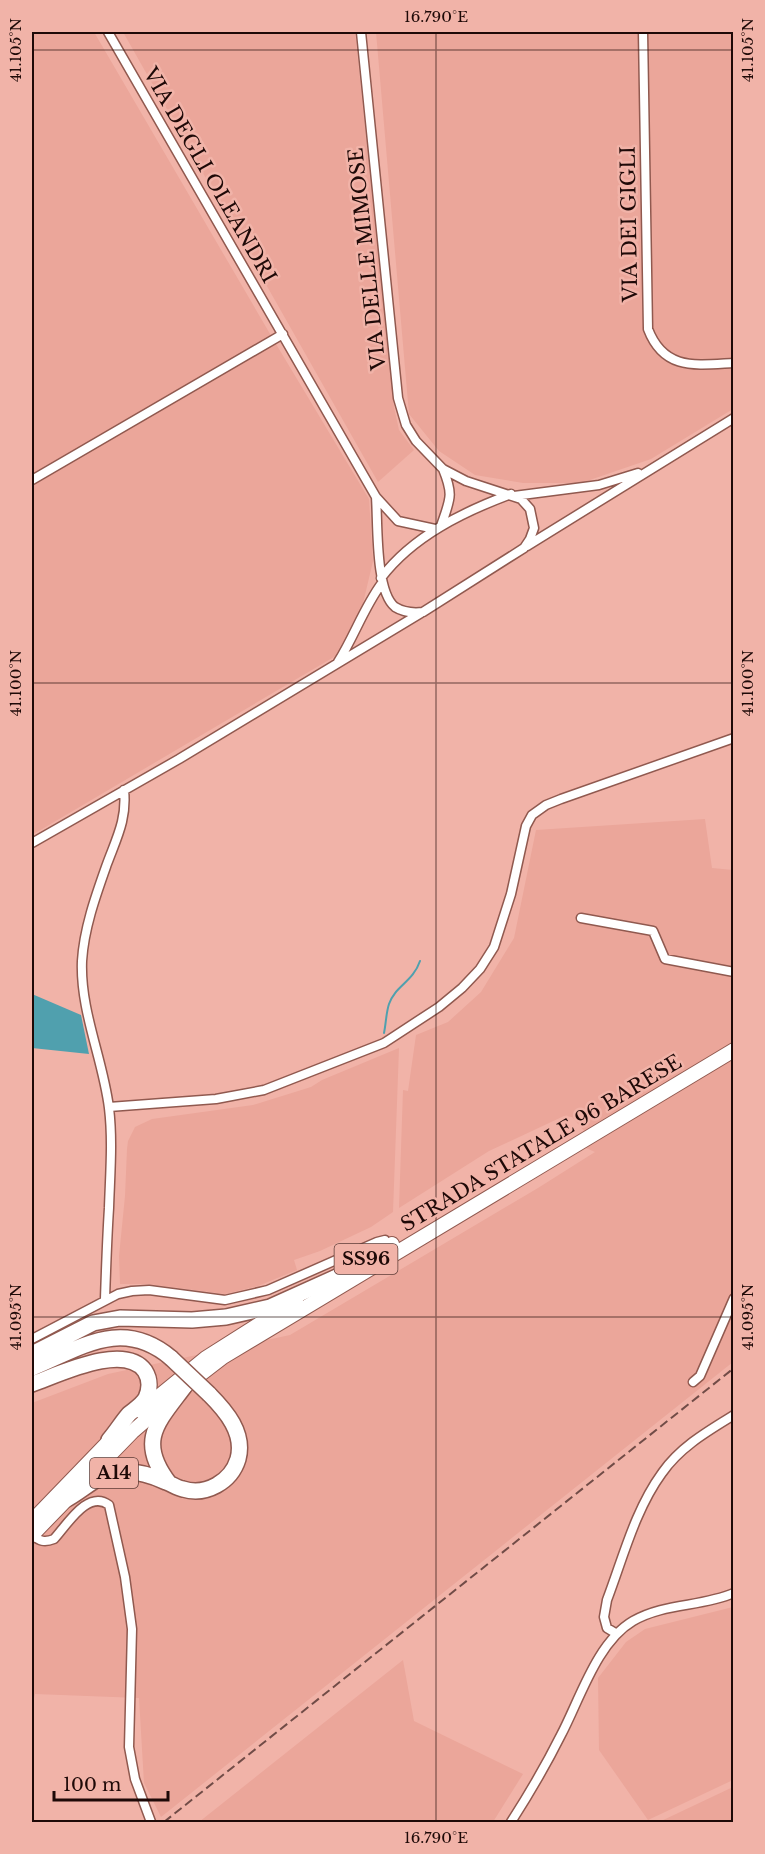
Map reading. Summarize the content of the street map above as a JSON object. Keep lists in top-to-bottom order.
{
  "streets": {
    "highway": ["A14"],
    "main road": ["STRADA STATALE 96 BARESE", "SS96"],
    "street": ["VIA DEGLI OLEANDRI", "VIA DEI GIGLI", "VIA DELLE MIMOSE"]
  },
  "crossings": [
    ["STRADA STATALE 96 BARESE", "A14"]
  ],
  "scale_bar": "100 m",
  "coordinates": [
    "16.790°E",
    "41.105°N",
    "41.100°N",
    "41.095°N"
  ]
}
